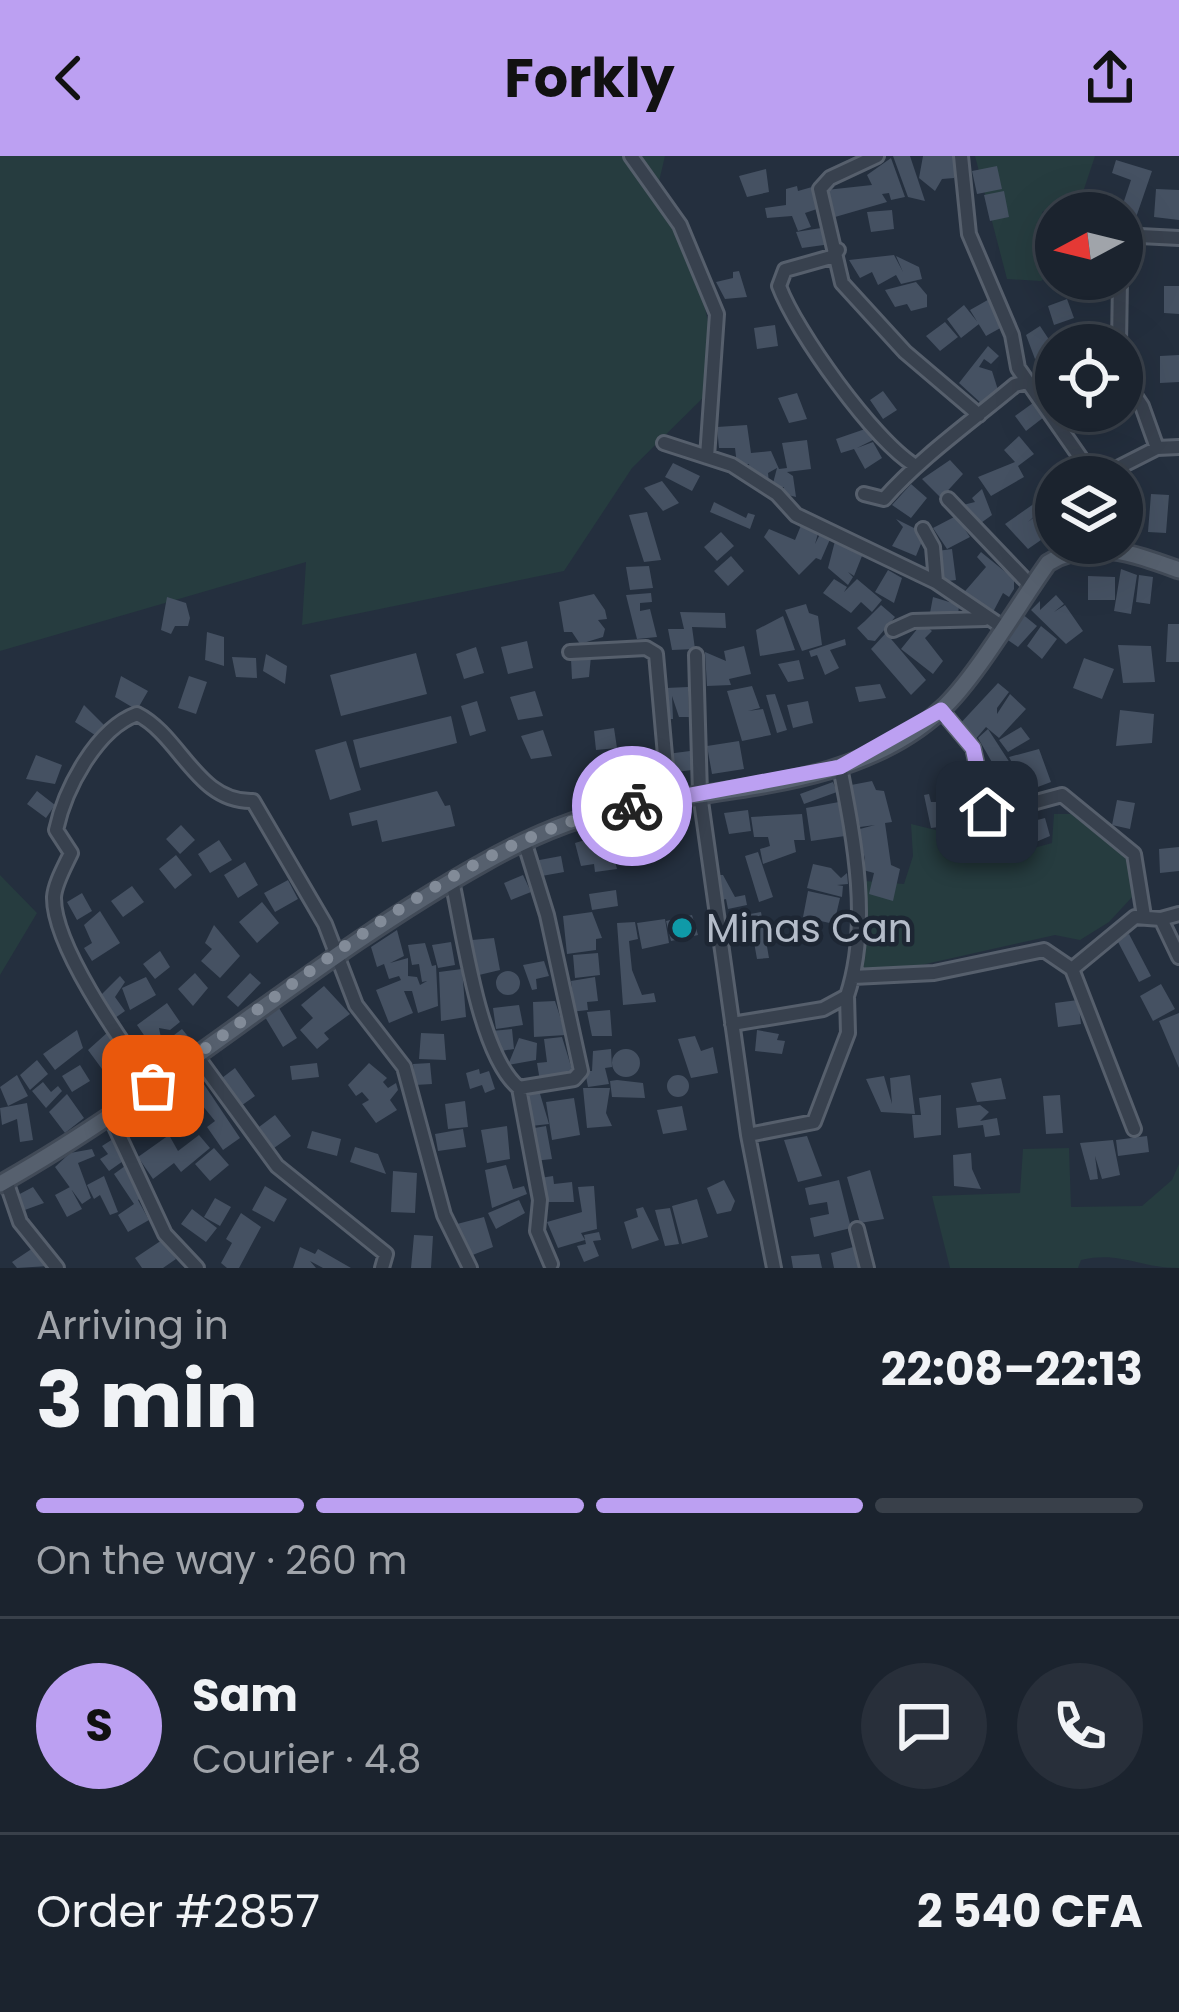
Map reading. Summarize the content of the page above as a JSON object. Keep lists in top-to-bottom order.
{
  "places": ["Minas Can"],
  "north": "left",
  "page": {
    "header": "Forkly",
    "heading": ["3 min", "Arriving in", "22:08–22:13"],
    "panel": [
      "Sam",
      "Courier · 4.8",
      "Order #2857",
      "2 540 CFA"
    ],
    "bar": "On the way · 260 m",
    "round": "S"
  }
}
